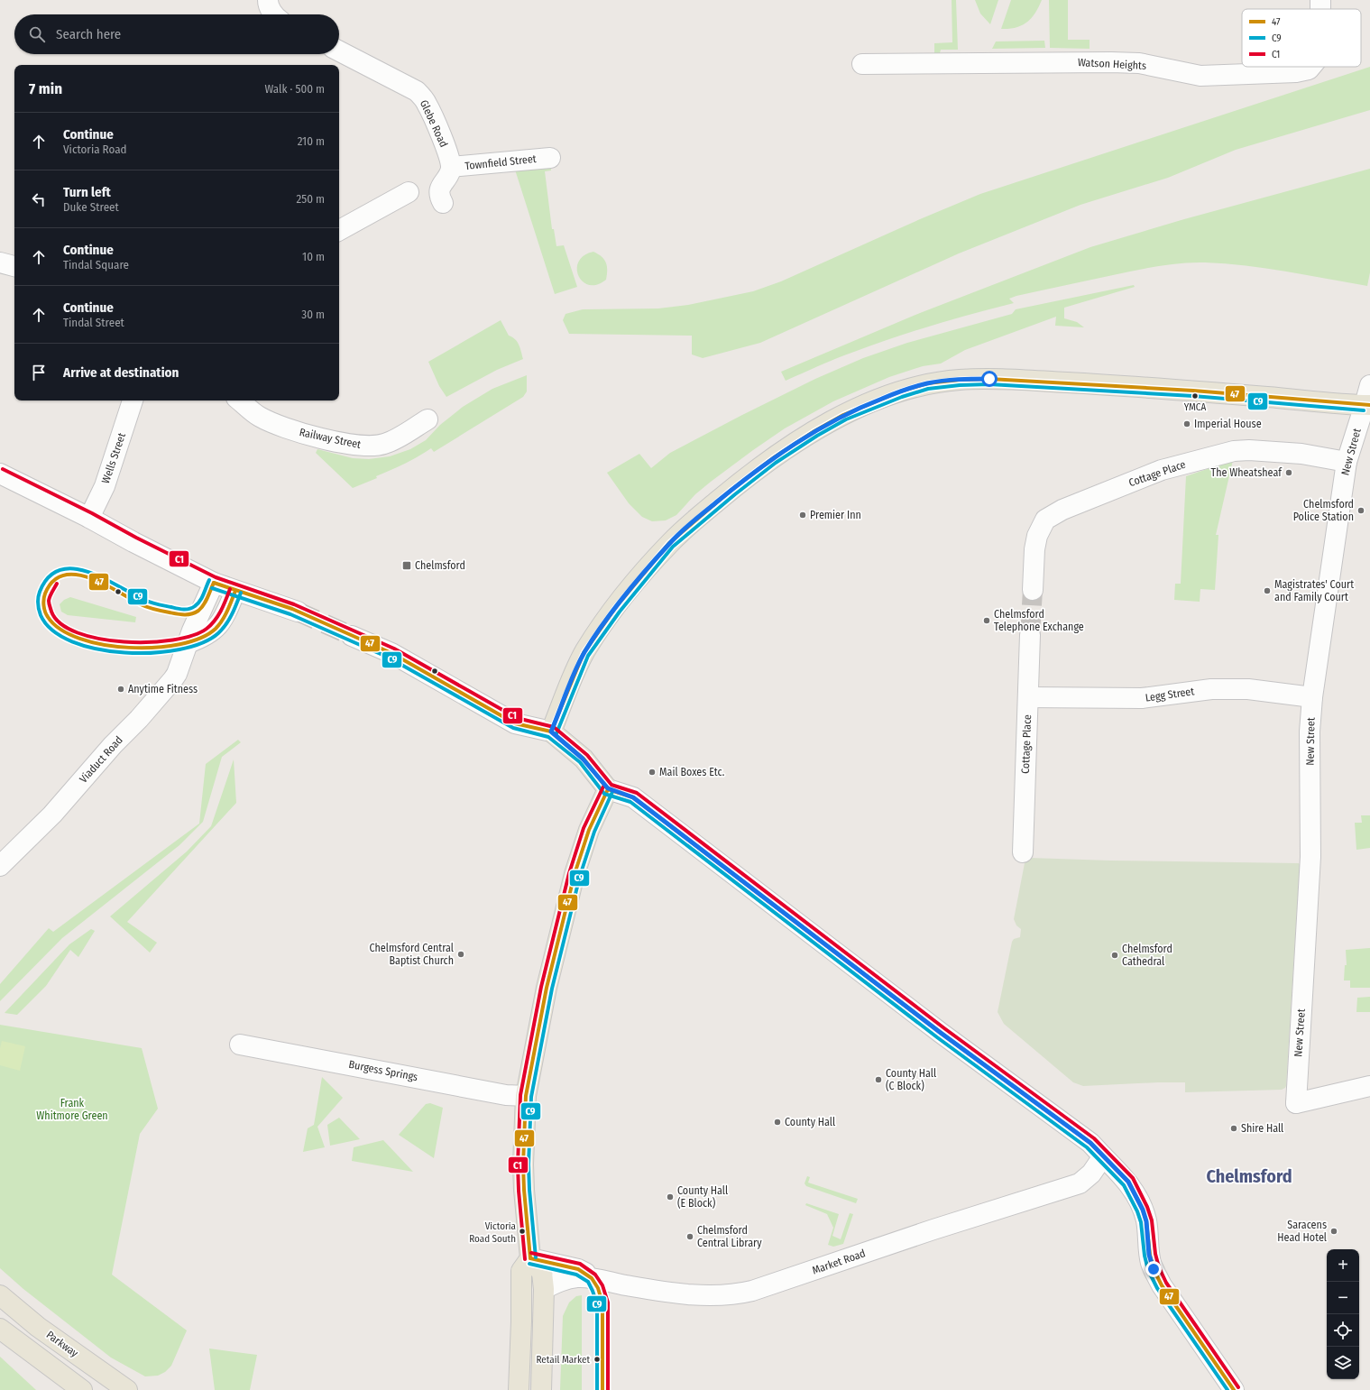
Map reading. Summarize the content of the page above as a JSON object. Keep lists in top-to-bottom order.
{
  "streets": {
    "main road": ["Parkway"],
    "street": [
      "Watson Heights",
      "Glebe Road",
      "Townfield Street",
      "Railway Street",
      "New Street",
      "Wells Street",
      "Cottage Place",
      "Legg Street",
      "Viaduct Road",
      "Burgess Springs",
      "Market Road"
    ]
  },
  "crossings": [
    ["Glebe Road", "Townfield Street"],
    ["New Street", "Cottage Place"],
    ["New Street", "Legg Street"],
    ["Cottage Place", "Legg Street"]
  ],
  "districts": ["Chelmsford"],
  "parks": ["Frank Whitmore Green"],
  "places": {
    "other": [
      "YMCA",
      "Imperial House",
      "The Wheatsheaf",
      "Chelmsford Police Station",
      "Premier Inn",
      "Magistrates' Court and Family Court",
      "Chelmsford Telephone Exchange",
      "Anytime Fitness",
      "Mail Boxes Etc.",
      "Chelmsford Central Baptist Church",
      "Chelmsford Cathedral",
      "County Hall (C Block)",
      "County Hall",
      "Shire Hall",
      "County Hall (E Block)",
      "Victoria Road South",
      "Saracens Head Hotel",
      "Chelmsford Central Library",
      "Retail Market"
    ],
    "transit": ["Chelmsford"]
  },
  "lines": ["transit line 47", "transit line C9", "transit line C1"],
  "legend": ["47", "C9", "C1"],
  "page": {
    "search": "Search here",
    "heading": ["7 min", "Walk · 500 m"],
    "list": [
      ["Continue", "Victoria Road", "210 m"],
      ["Turn left", "Duke Street", "250 m"],
      ["Continue", "Tindal Square", "10 m"],
      ["Continue", "Tindal Street", "30 m"],
      "Arrive at destination"
    ],
    "map_buttons": ["+", "−"]
  }
}
